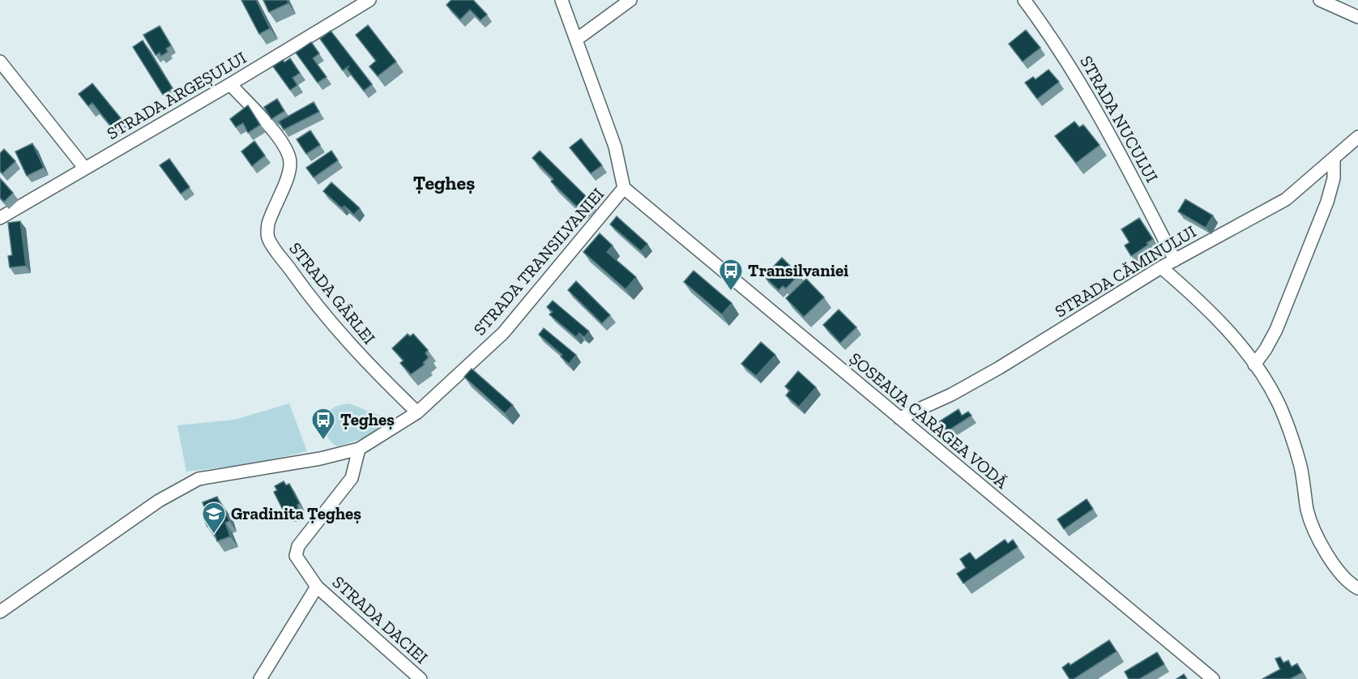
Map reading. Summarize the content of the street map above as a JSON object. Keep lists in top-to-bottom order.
{
  "streets": {
    "street": [
      "STRADA ARGEȘULUI",
      "STRADA NUCULUI",
      "STRADA TRANSILVANIEI",
      "STRADA CĂMINULUI",
      "STRADA GÂRLEI",
      "ȘOSEAUA CARAGEA VODĂ",
      "STRADA DACIEI"
    ]
  },
  "crossings": [
    ["STRADA ARGEȘULUI", "STRADA GÂRLEI"],
    ["STRADA NUCULUI", "STRADA CĂMINULUI"],
    ["STRADA TRANSILVANIEI", "STRADA GÂRLEI"],
    ["STRADA TRANSILVANIEI", "ȘOSEAUA CARAGEA VODĂ"],
    ["STRADA TRANSILVANIEI", "STRADA DACIEI"],
    ["STRADA CĂMINULUI", "ȘOSEAUA CARAGEA VODĂ"]
  ],
  "districts": ["Țegheș"],
  "places": {
    "bus stop": ["Transilvaniei", "Țegheș"],
    "school or university": ["Gradinita Țegheș"]
  }
}
